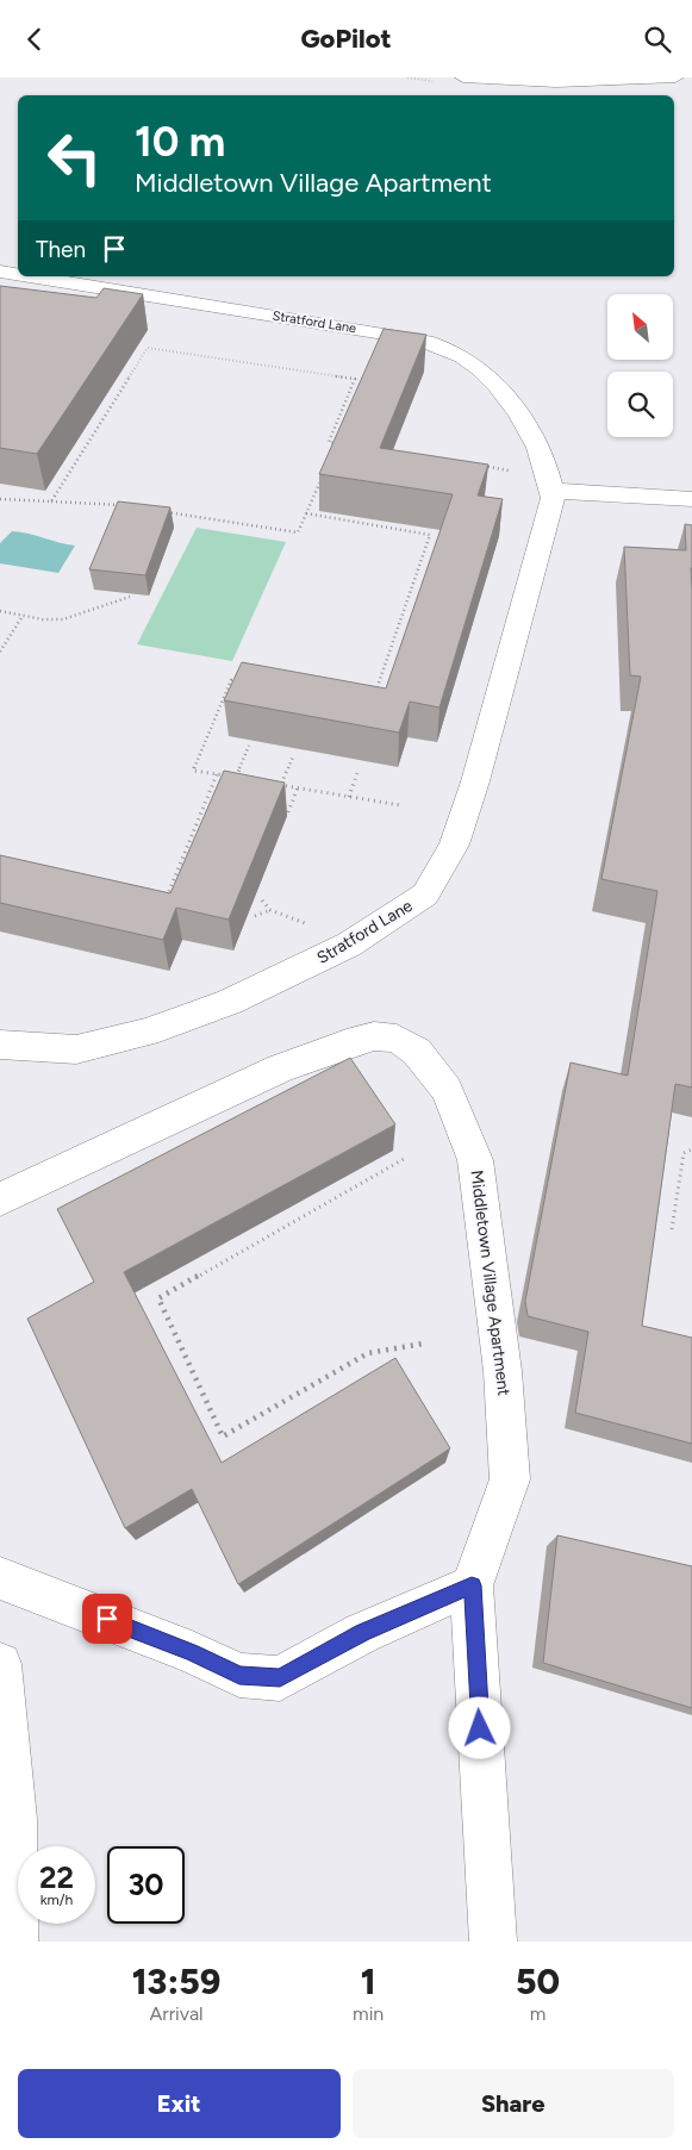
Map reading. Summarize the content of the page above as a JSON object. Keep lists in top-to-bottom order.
{
  "streets": {
    "street": ["Stratford Lane", "Middletown Village Apartment"]
  },
  "north": "top left",
  "page": {
    "header": "GoPilot",
    "turn": ["10 m", "Middletown Village Apartment"],
    "then": "Then",
    "speed": "22 km/h",
    "limit": "30",
    "eta": [
      "13:59",
      "Arrival",
      "1",
      "min",
      "50",
      "m"
    ],
    "buttons": ["Exit", "Share"]
  }
}
